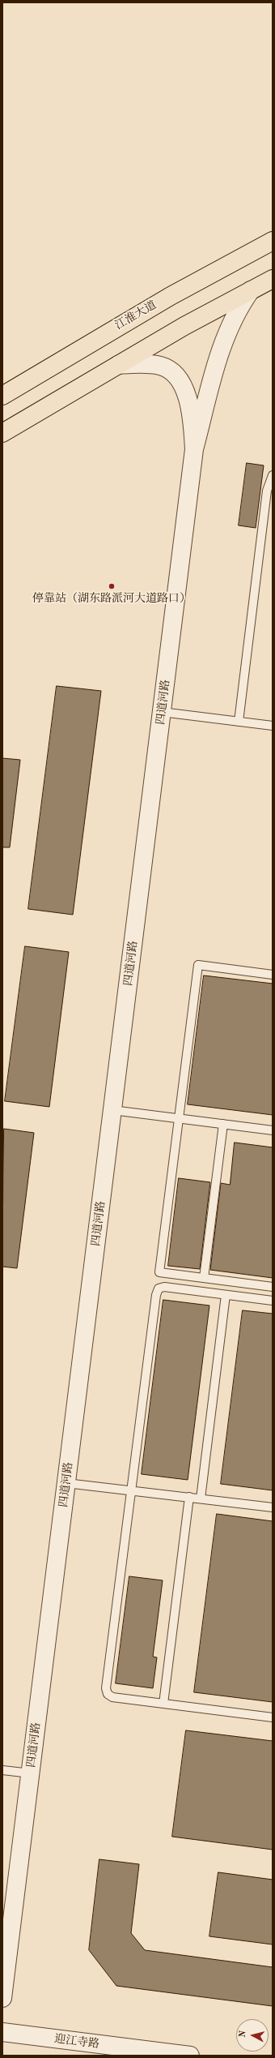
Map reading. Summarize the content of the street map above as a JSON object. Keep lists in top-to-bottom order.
{
  "streets": {
    "main road": ["江淮大道"],
    "street": ["四道河路", "迎江寺路"]
  },
  "places": ["停靠站（湖东路派河大道路口）"],
  "north": "left"
}
